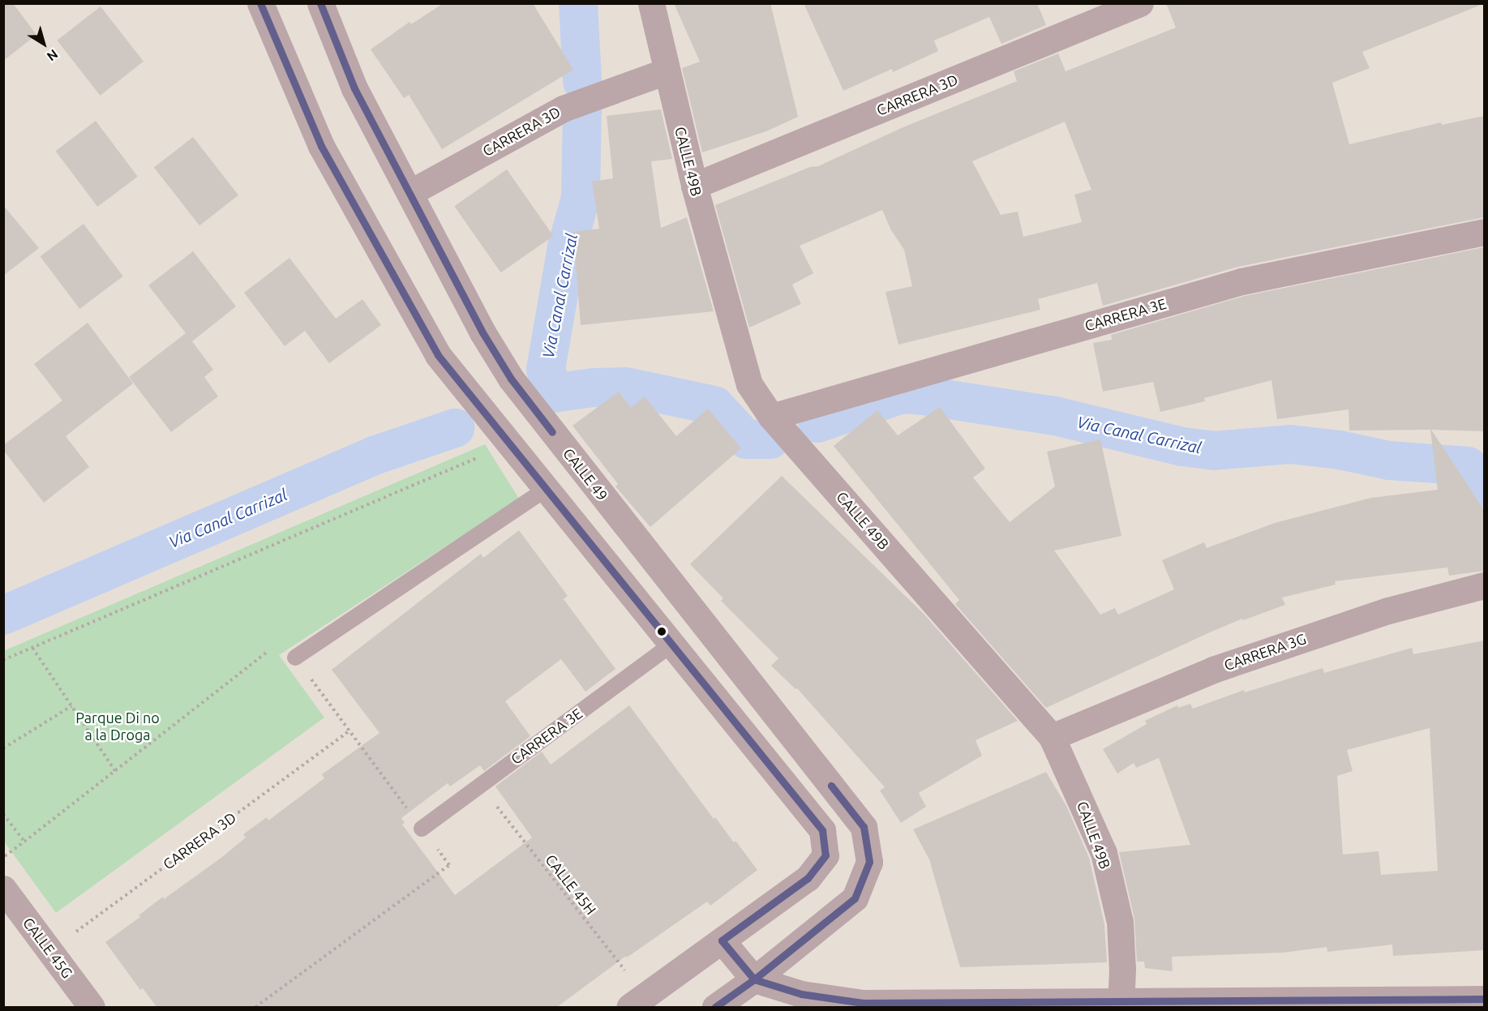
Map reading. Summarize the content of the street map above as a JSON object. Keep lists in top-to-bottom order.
{
  "streets": {
    "street": [
      "CARRERA 3D",
      "CALLE 49B",
      "CARRERA 3E",
      "CALLE 49",
      "CARRERA 3G",
      "CALLE 45G"
    ],
    "path": ["CALLE 45H"]
  },
  "crossings": [
    ["CARRERA 3D", "CALLE 49B"],
    ["CARRERA 3D", "CALLE 49"],
    ["CARRERA 3D", "CALLE 45G"],
    ["CALLE 49B", "CARRERA 3E"],
    ["CALLE 49B", "CARRERA 3G"],
    ["CARRERA 3E", "CALLE 45H"]
  ],
  "water": ["Via Canal Carrizal"],
  "parks": ["Parque Di no a la Droga"],
  "north": "bottom right"
}
